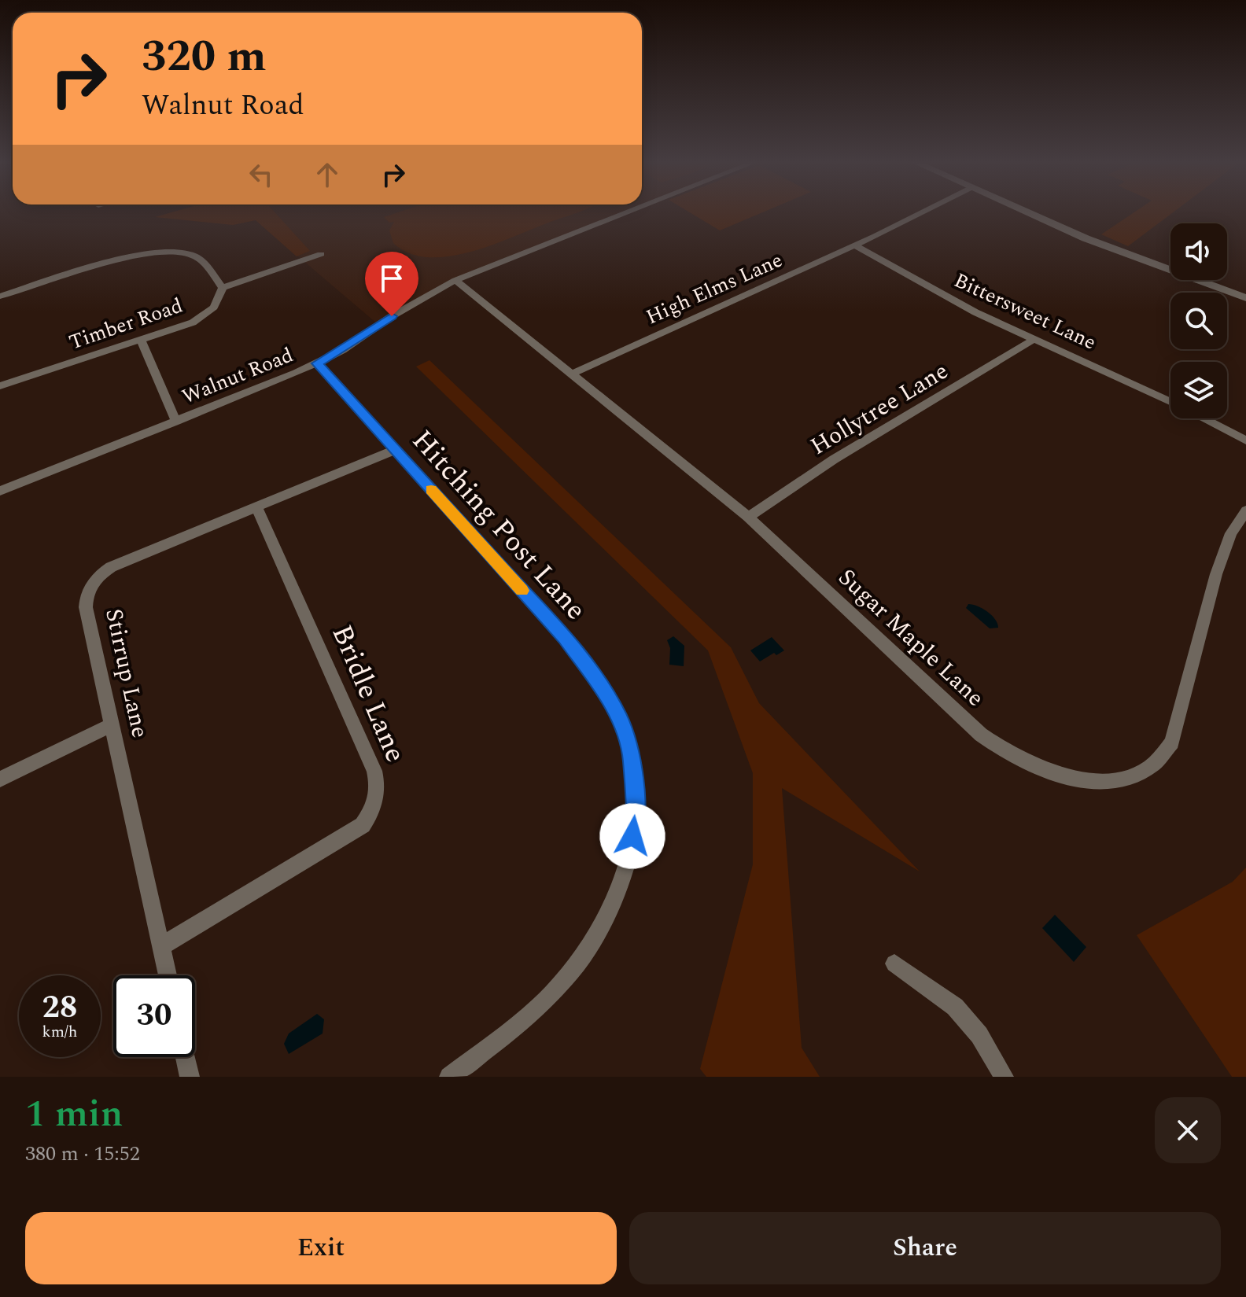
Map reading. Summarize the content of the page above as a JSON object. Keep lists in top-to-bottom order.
{
  "streets": {
    "street": [
      "High Elms Lane",
      "Bittersweet Lane",
      "Timber Road",
      "Walnut Road",
      "Hollytree Lane",
      "Hitching Post Lane",
      "Sugar Maple Lane",
      "Stirrup Lane",
      "Bridle Lane"
    ]
  },
  "crossings": [
    ["High Elms Lane", "Bittersweet Lane"],
    ["High Elms Lane", "Sugar Maple Lane"],
    ["Bittersweet Lane", "Hollytree Lane"],
    ["Walnut Road", "Hitching Post Lane"],
    ["Walnut Road", "Sugar Maple Lane"],
    ["Hollytree Lane", "Sugar Maple Lane"],
    ["Hitching Post Lane", "Stirrup Lane"],
    ["Stirrup Lane", "Bridle Lane"]
  ],
  "page": {
    "turn": ["320 m", "Walnut Road"],
    "speed": "28 km/h",
    "limit": "30",
    "heading": ["1 min", "380 m · 15:52"],
    "buttons": ["Exit", "Share"]
  }
}
